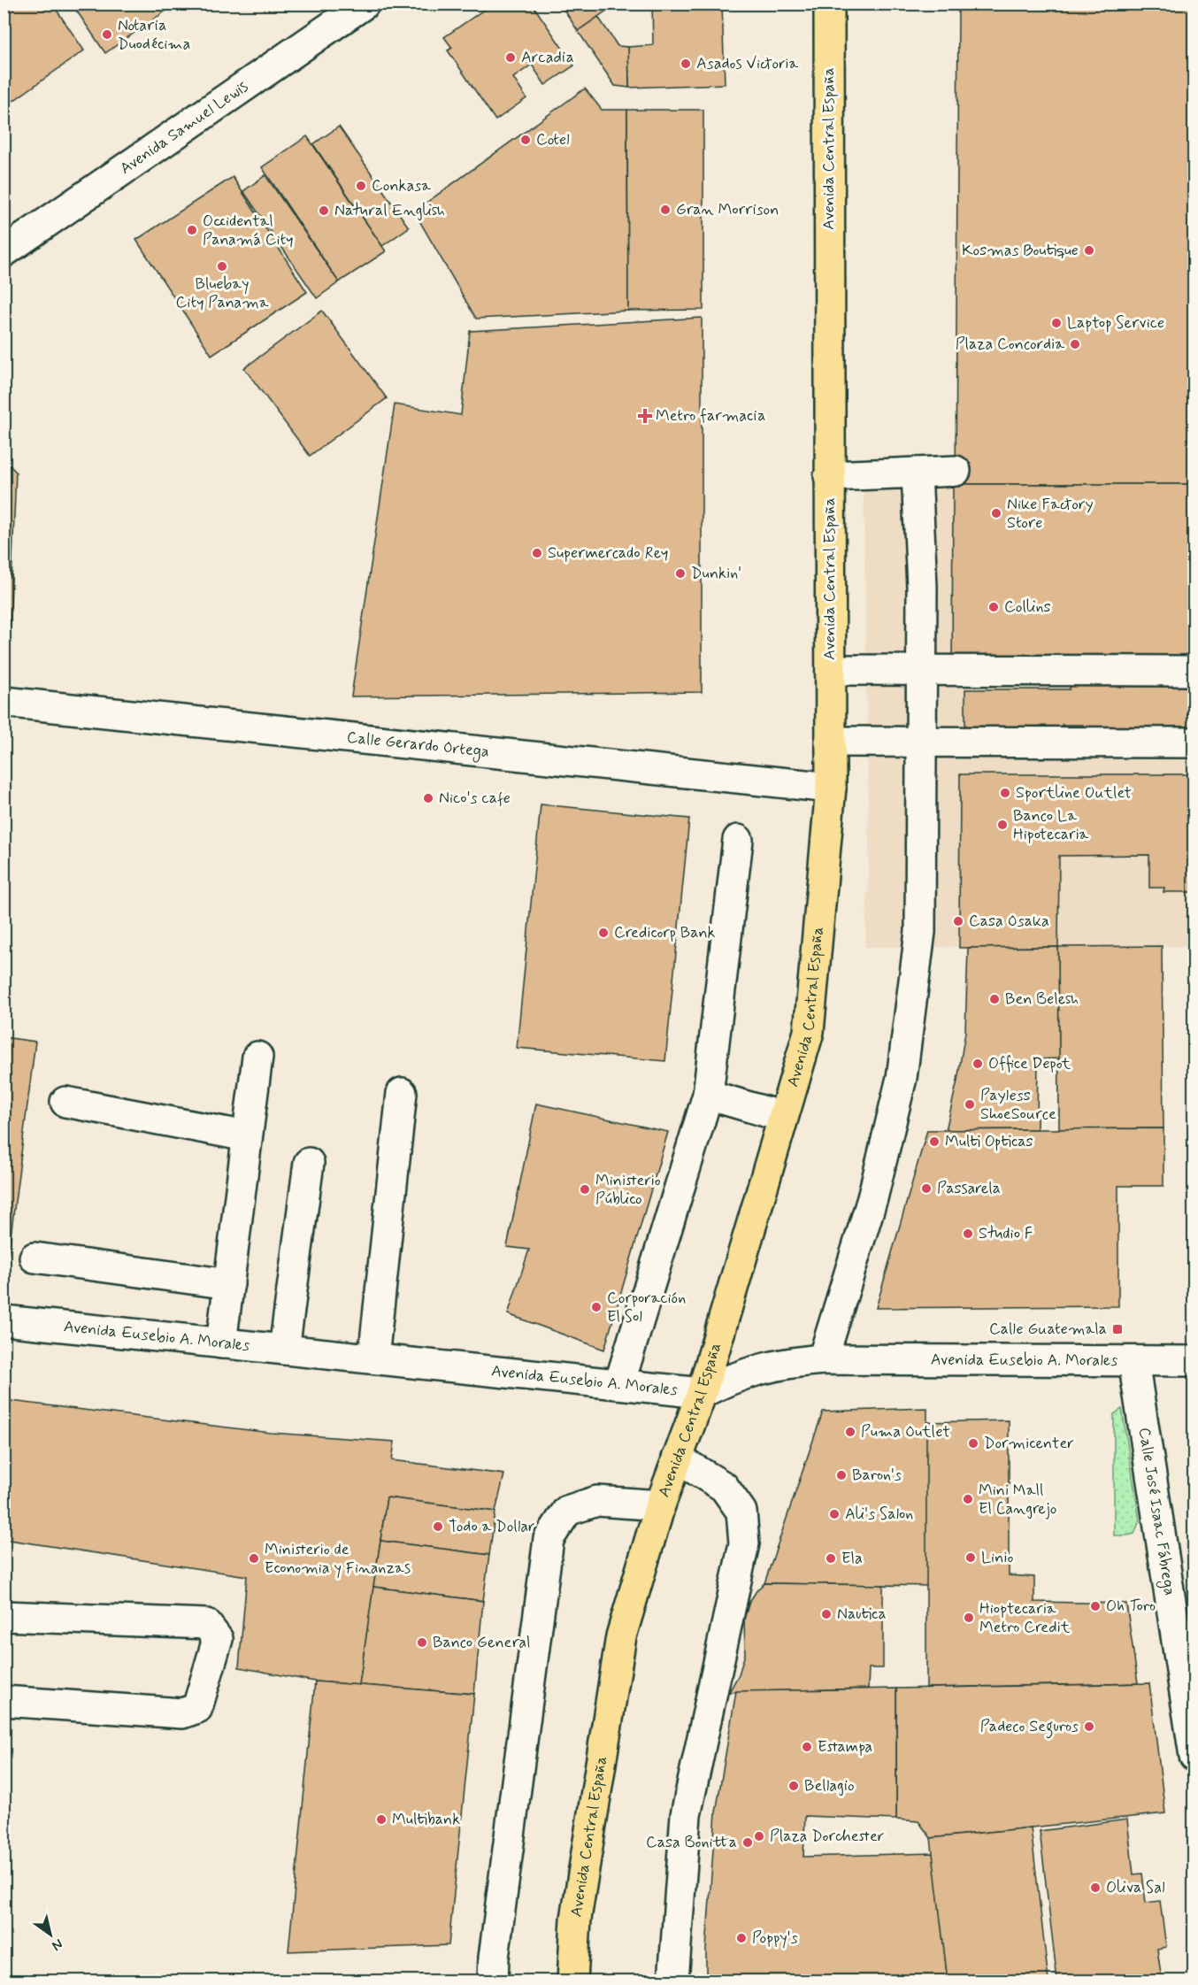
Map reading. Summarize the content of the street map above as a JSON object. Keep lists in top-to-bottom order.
{
  "streets": {
    "main road": ["Avenida Central España"],
    "street": [
      "Avenida Samuel Lewis",
      "Calle Gerardo Ortega",
      "Avenida Eusebio A. Morales",
      "Calle José Isaac Fábrega"
    ]
  },
  "crossings": [
    ["Avenida Central España", "Calle Gerardo Ortega"],
    ["Avenida Central España", "Avenida Eusebio A. Morales"],
    ["Avenida Eusebio A. Morales", "Calle José Isaac Fábrega"]
  ],
  "places": {
    "other": [
      "Notaria Duodécima",
      "Arcadia",
      "Asados Victoria",
      "Cotel",
      "Conkasa",
      "Gran Morrison",
      "Natural English",
      "Occidental Panamá City",
      "Kosmas Boutique",
      "Bluebay City Panama",
      "Laptop Service",
      "Plaza Concordia",
      "Nike Factory Store",
      "Supermercado Rey",
      "Dunkin'",
      "Collins",
      "Sportline Outlet",
      "Nico's cafe",
      "Banco La Hipotecaria",
      "Casa Osaka",
      "Credicorp Bank",
      "Ben Belesh",
      "Office Depot",
      "Payless ShoeSource",
      "Multi Opticas",
      "Passarela",
      "Ministerio Público",
      "Studio F",
      "Corporación El Sol",
      "Puma Outlet",
      "Dormicenter",
      "Baron's",
      "Mini Mall El Cangrejo",
      "Ali's Salon",
      "Todo a Dollar",
      "Linio",
      "Ministerio de Economia y Finanzas",
      "Ela",
      "Oh Toro",
      "Nautica",
      "Hioptecaria Metro Credit",
      "Banco General",
      "Padeco Seguros",
      "Estampa",
      "Bellagio",
      "Multibank",
      "Plaza Dorchester",
      "Casa Bonitta",
      "Oliva Sal",
      "Poppy's"
    ],
    "health": ["Metro farmacia"],
    "transit": ["Calle Guatemala"]
  },
  "north": "bottom right"
}
